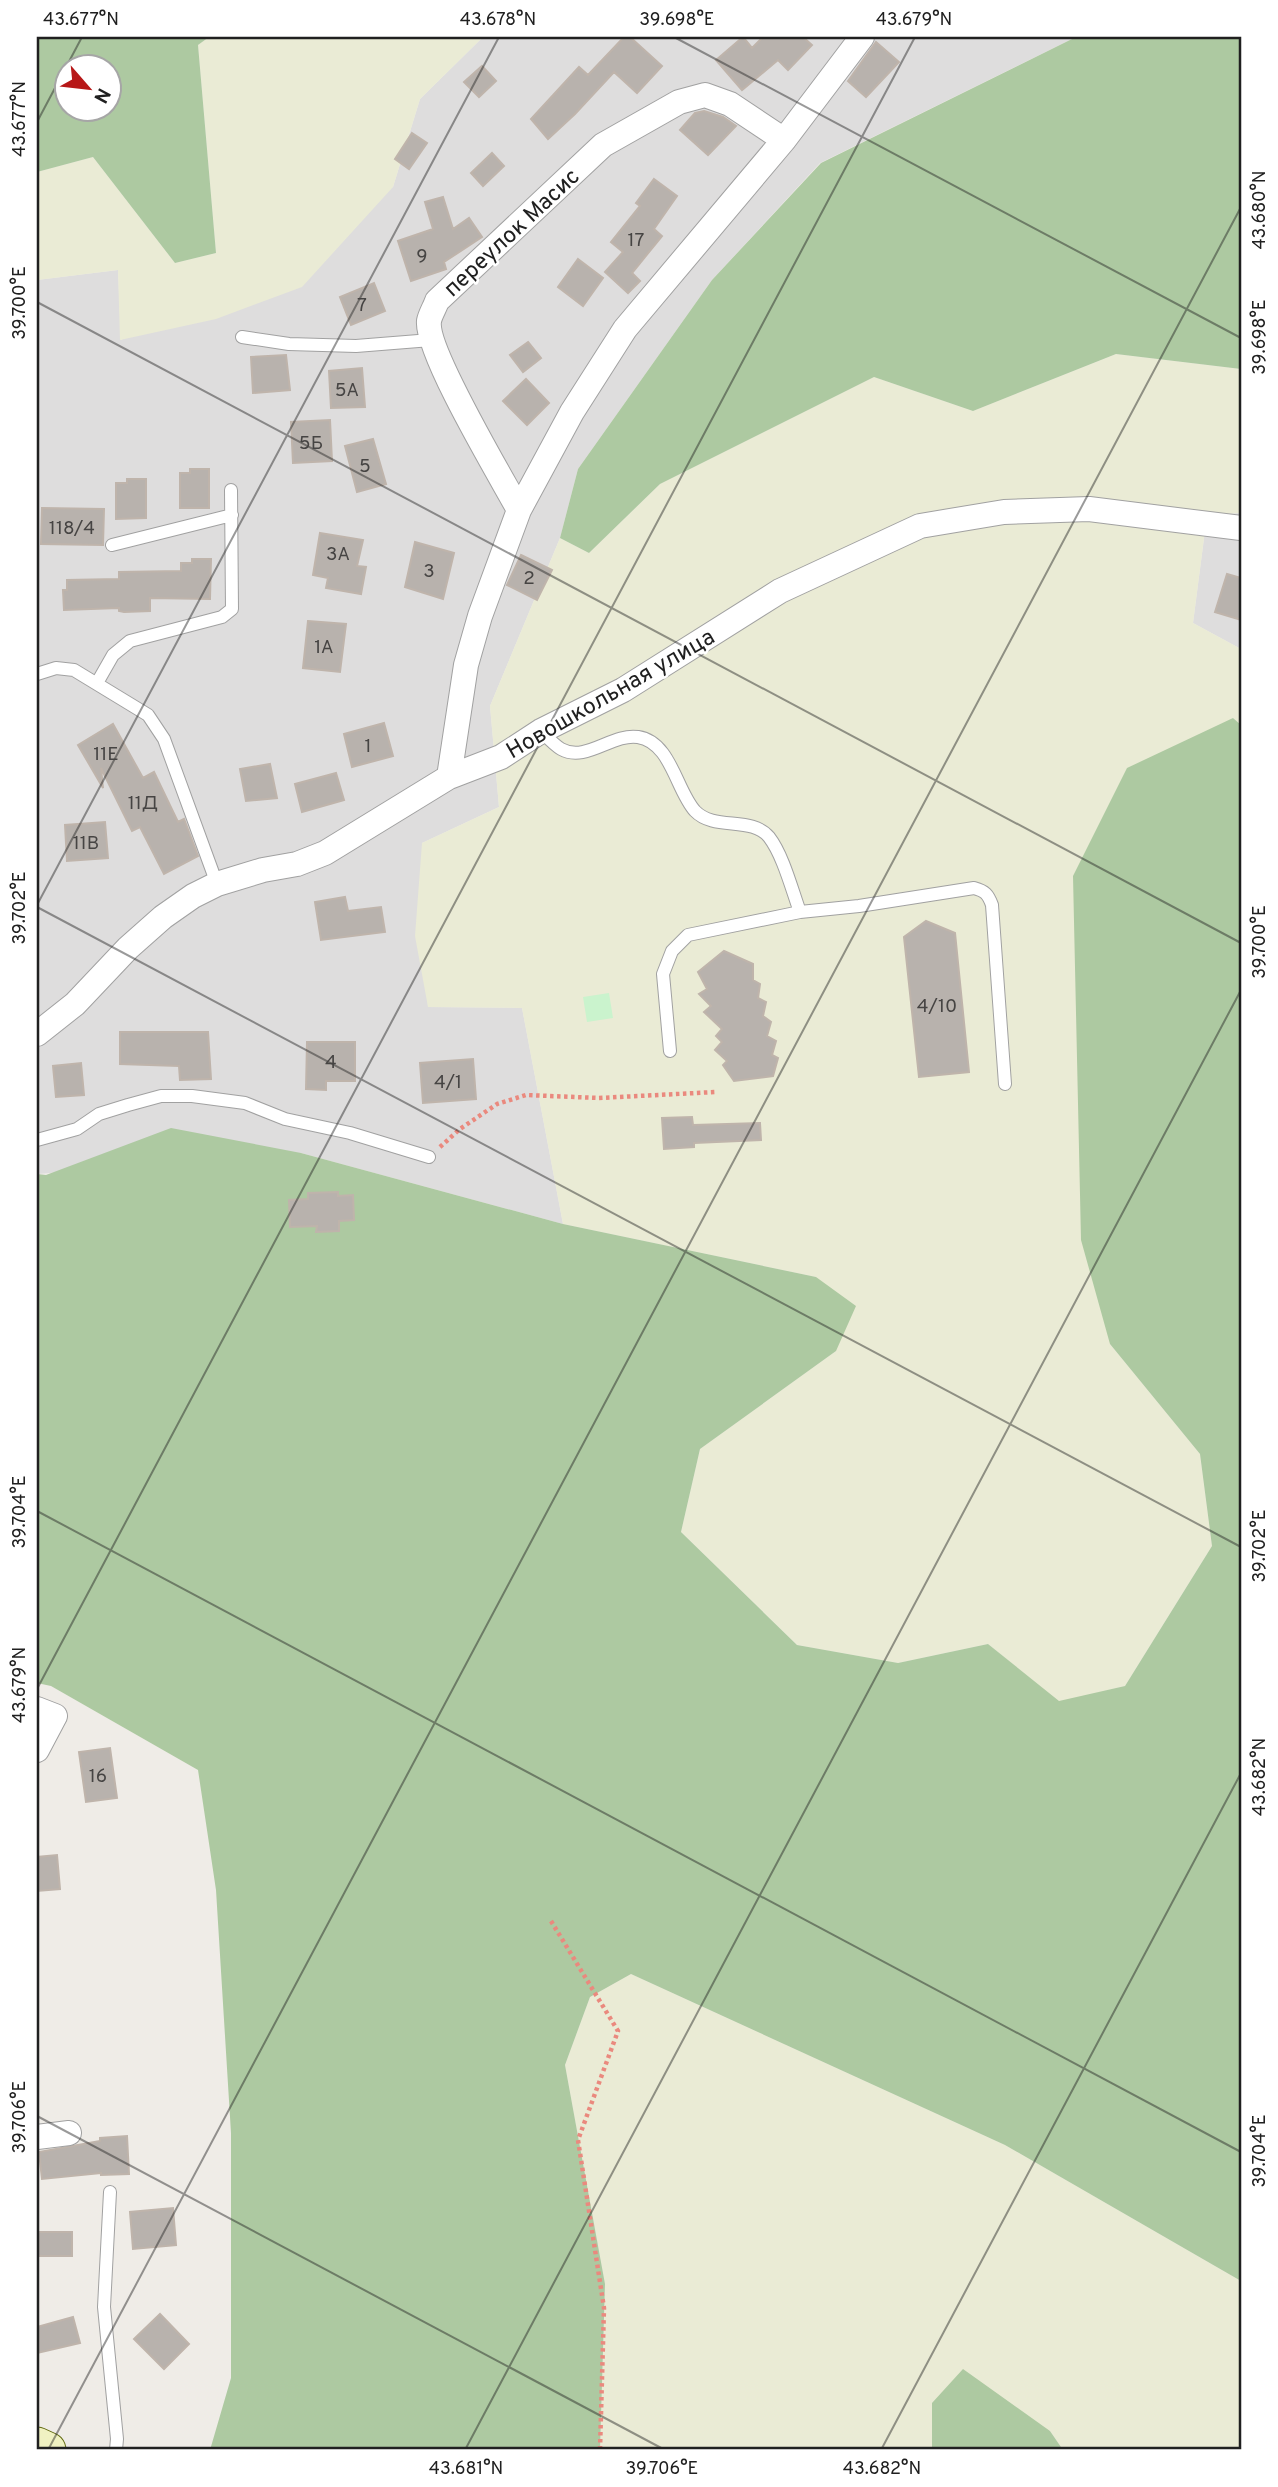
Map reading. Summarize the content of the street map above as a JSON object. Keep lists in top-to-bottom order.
{
  "streets": {
    "street": ["переулок Масис", "Новошкольная улица"]
  },
  "house_numbers": [
    "17",
    "9",
    "7",
    "5А",
    "5Б",
    "5",
    "118/4",
    "3А",
    "3",
    "2",
    "1А",
    "1",
    "11Е",
    "11Д",
    "11В",
    "4/10",
    "4",
    "4/1",
    "16"
  ],
  "north": "bottom right",
  "coordinates": [
    "43.677°N",
    "43.678°N",
    "39.698°E",
    "43.679°N",
    "43.680°N",
    "39.700°E",
    "39.702°E",
    "39.704°E",
    "43.682°N",
    "39.706°E",
    "43.681°N"
  ]
}
